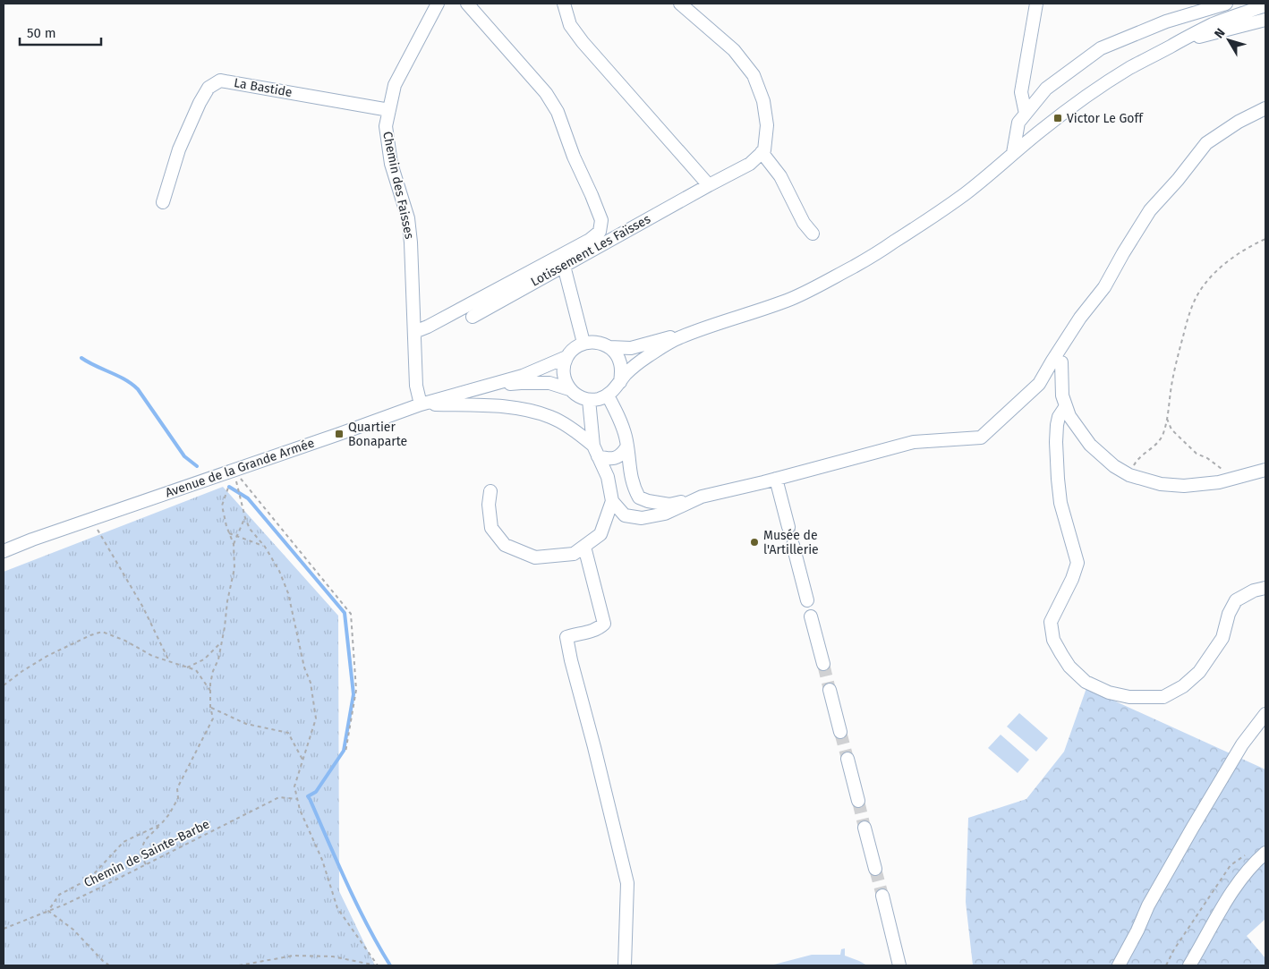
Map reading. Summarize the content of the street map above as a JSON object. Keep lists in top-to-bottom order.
{
  "streets": {
    "street": [
      "La Bastide",
      "Chemin des Faisses",
      "Lotissement Les Faïsses",
      "Avenue de la Grande Armée"
    ],
    "path": ["Chemin de Sainte-Barbe"]
  },
  "crossings": [
    ["La Bastide", "Chemin des Faisses"],
    ["Chemin des Faisses", "Avenue de la Grande Armée"]
  ],
  "places": {
    "transit": ["Victor Le Goff", "Quartier Bonaparte"],
    "other": ["Musée de l'Artillerie"]
  },
  "scale_bar": "50 m",
  "north": "top left"
}
